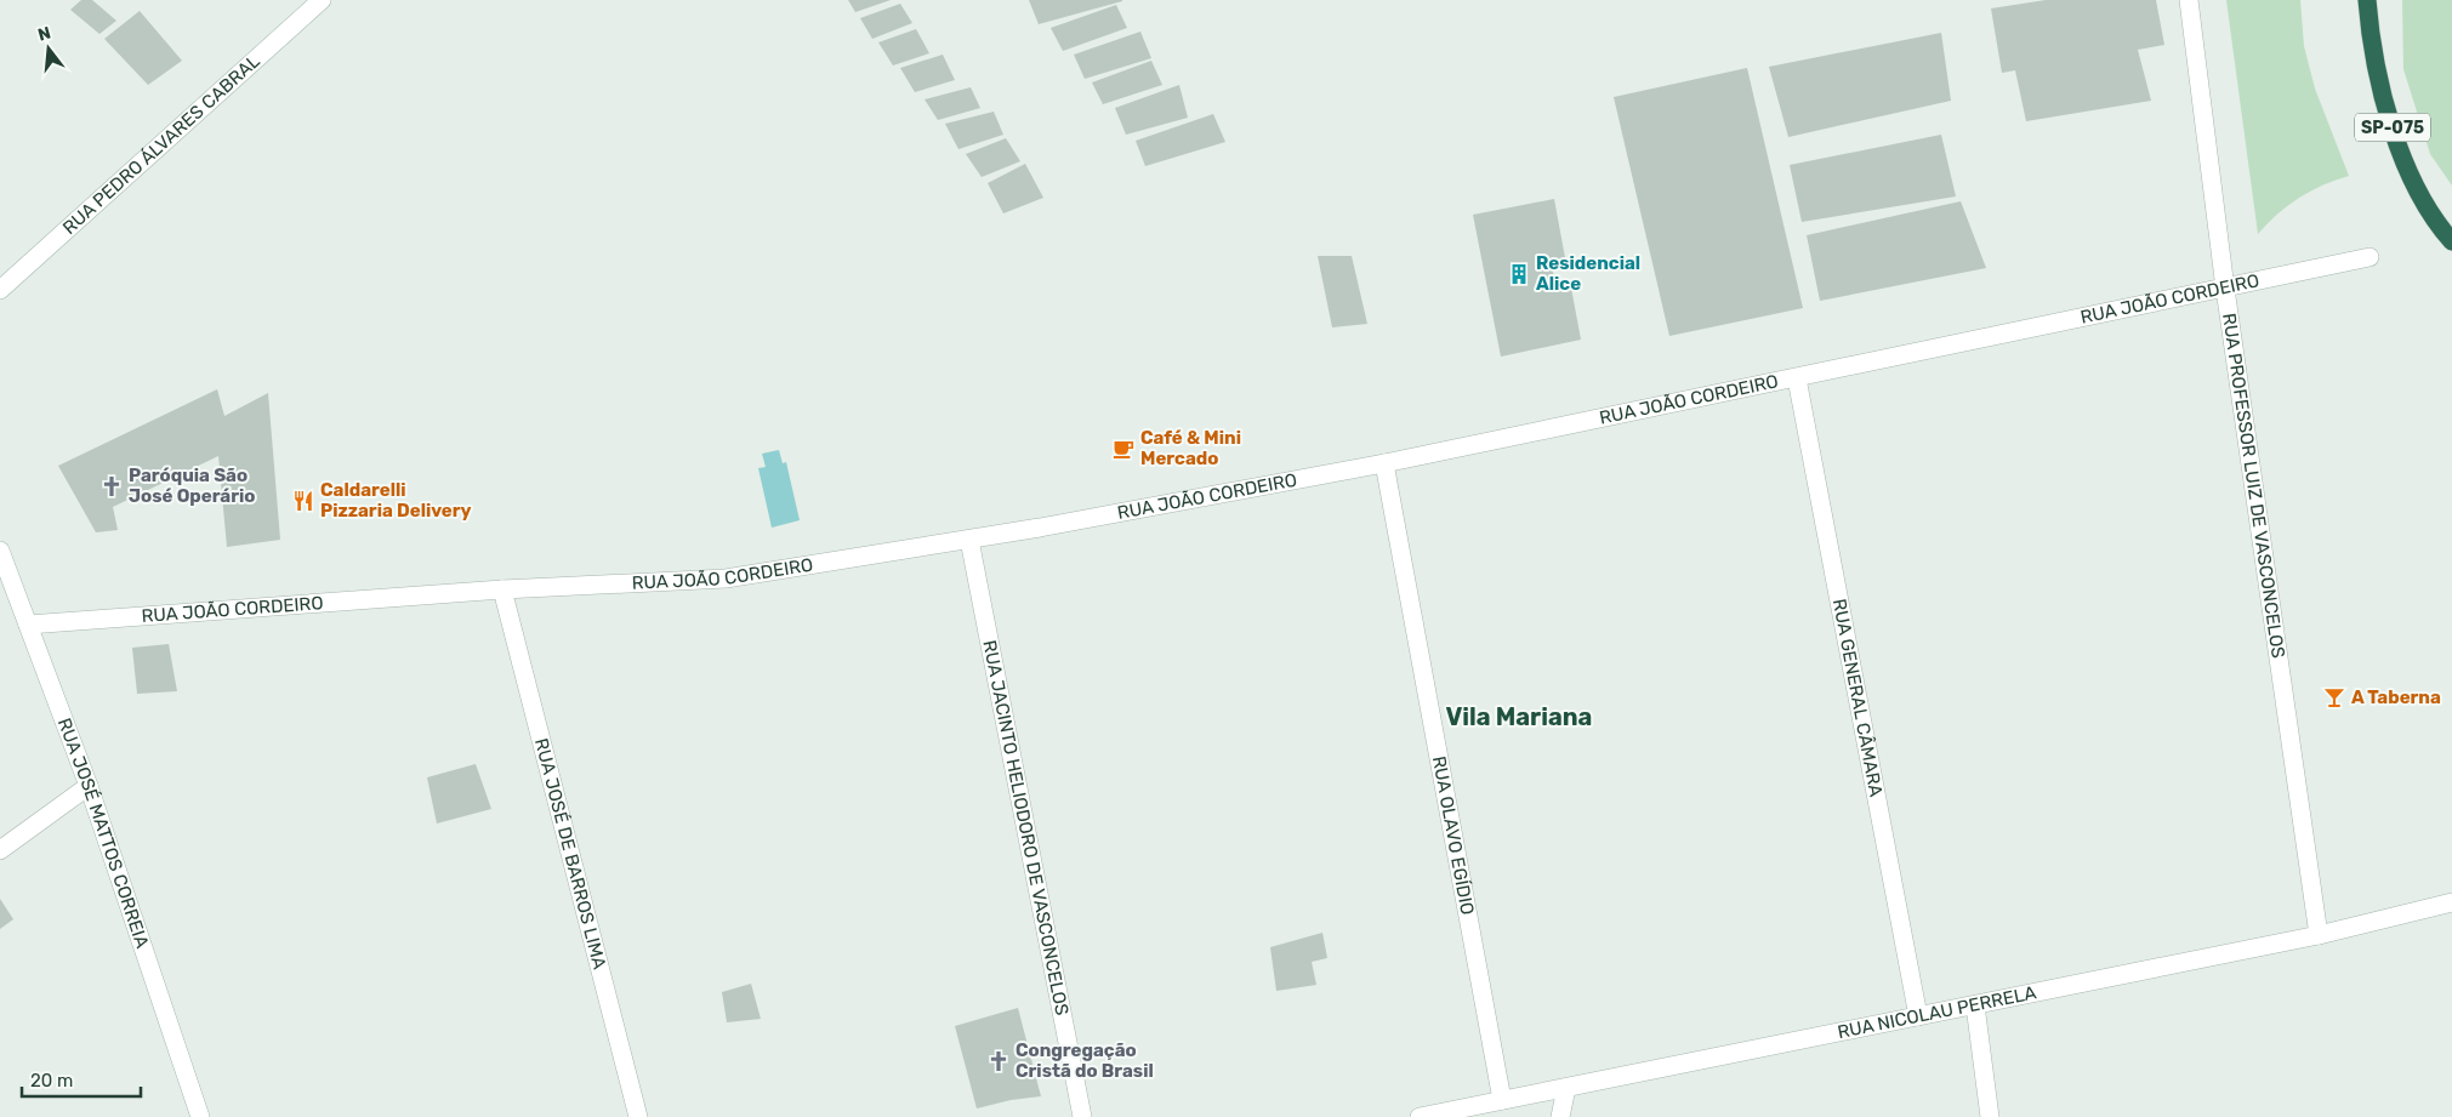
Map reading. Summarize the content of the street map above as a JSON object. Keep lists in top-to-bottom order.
{
  "streets": {
    "highway": ["SP-075"],
    "street": [
      "RUA PEDRO ÁLVARES CABRAL",
      "RUA JOÃO CORDEIRO",
      "RUA PROFESSOR LUIZ DE VASCONCELOS",
      "RUA GENERAL CÂMARA",
      "RUA JACINTO HELIODORO DE VASCONCELOS",
      "RUA JOSÉ MATTOS CORREIA",
      "RUA OLAVO EGÍDIO",
      "RUA JOSÉ DE BARROS LIMA",
      "RUA NICOLAU PERRELA"
    ]
  },
  "crossings": [
    ["RUA JOÃO CORDEIRO", "RUA PROFESSOR LUIZ DE VASCONCELOS"],
    ["RUA JOÃO CORDEIRO", "RUA GENERAL CÂMARA"],
    ["RUA JOÃO CORDEIRO", "RUA JACINTO HELIODORO DE VASCONCELOS"],
    ["RUA JOÃO CORDEIRO", "RUA JOSÉ MATTOS CORREIA"],
    ["RUA JOÃO CORDEIRO", "RUA OLAVO EGÍDIO"],
    ["RUA JOÃO CORDEIRO", "RUA JOSÉ DE BARROS LIMA"],
    ["RUA PROFESSOR LUIZ DE VASCONCELOS", "RUA NICOLAU PERRELA"],
    ["RUA GENERAL CÂMARA", "RUA NICOLAU PERRELA"],
    ["RUA OLAVO EGÍDIO", "RUA NICOLAU PERRELA"]
  ],
  "districts": ["Vila Mariana"],
  "places": {
    "building": ["Residencial Alice"],
    "cafe": ["Café & Mini Mercado"],
    "church": ["Paróquia São José Operário", "Congregação Cristã do Brasil"],
    "restaurant": ["Caldarelli Pizzaria Delivery"],
    "bar": ["A Taberna"]
  },
  "scale_bar": "20 m",
  "north": "top"
}
